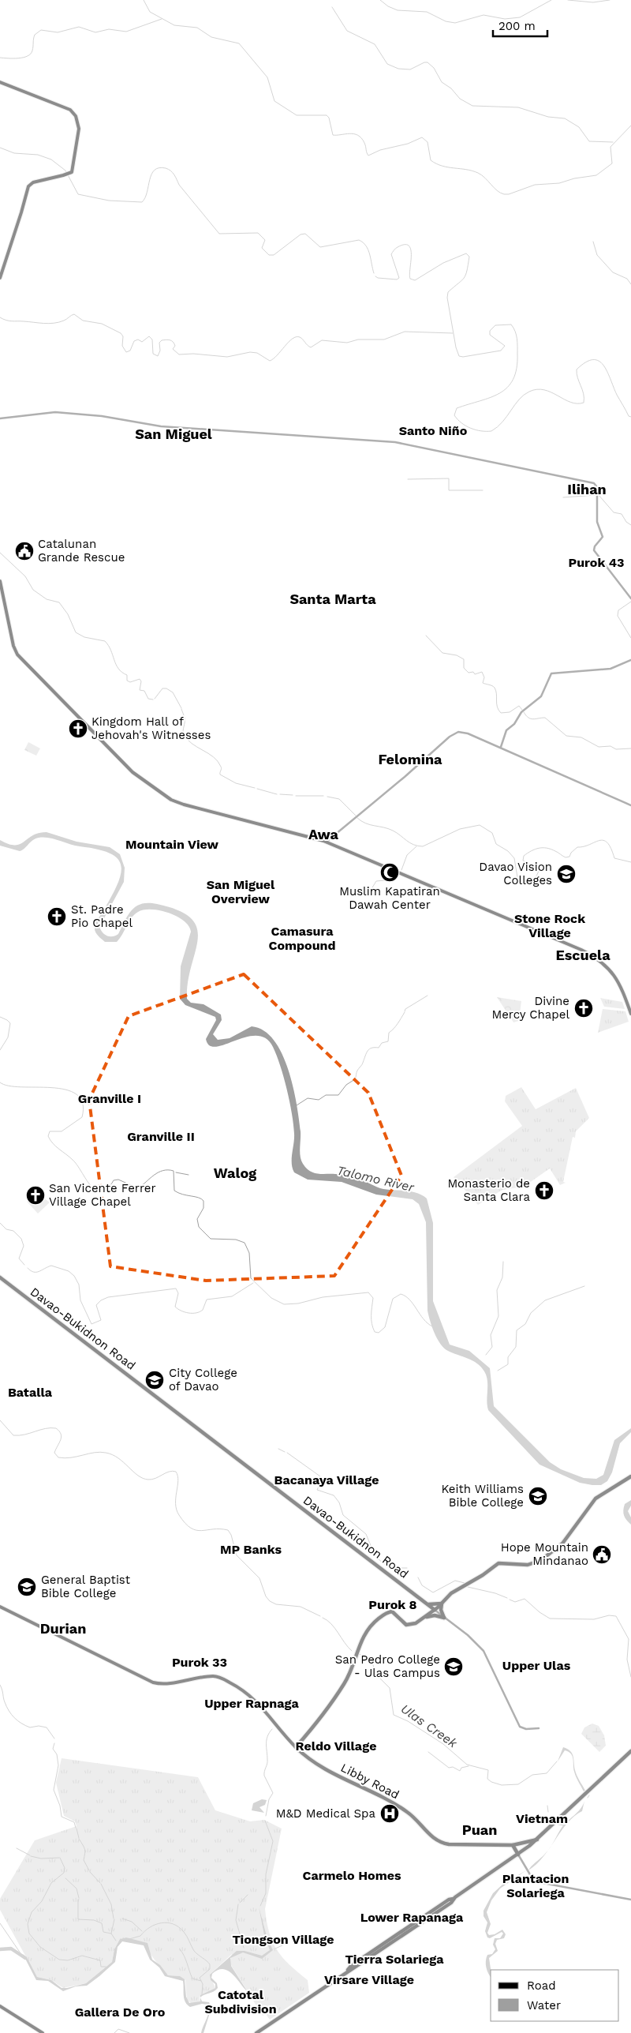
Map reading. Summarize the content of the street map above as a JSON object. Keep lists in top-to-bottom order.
{
  "streets": {
    "highway": ["Davao-Bukidnon Road", "Libby Road"]
  },
  "districts": [
    "Santo Niño",
    "San Miguel",
    "Ilihan",
    "Purok 43",
    "Santa Marta",
    "Felomina",
    "Awa",
    "Mountain View",
    "San Miguel Overview",
    "Stone Rock Village",
    "Camasura Compound",
    "Escuela",
    "Granville I",
    "Granville II",
    "Walog",
    "Batalla",
    "Bacanaya Village",
    "MP Banks",
    "Purok 8",
    "Durian",
    "Purok 33",
    "Upper Ulas",
    "Upper Rapnaga",
    "Reldo Village",
    "Vietnam",
    "Puan",
    "Carmelo Homes",
    "Plantacion Solariega",
    "Lower Rapanaga",
    "Tiongson Village",
    "Tierra Solariega",
    "Virsare Village",
    "Catotal Subdivision",
    "Gallera De Oro"
  ],
  "water": ["Talomo River", "Ulas Creek"],
  "places": {
    "public building": ["Catalunan Grande Rescue", "Hope Mountain Mindanao"],
    "church": [
      "Kingdom Hall of Jehovah's Witnesses",
      "St. Padre Pio Chapel",
      "Divine Mercy Chapel",
      "Monasterio de Santa Clara",
      "San Vicente Ferrer Village Chapel"
    ],
    "mosque": ["Muslim Kapatiran Dawah Center"],
    "school or university": [
      "Davao Vision Colleges",
      "City College of Davao",
      "Keith Williams Bible College",
      "General Baptist Bible College",
      "San Pedro College - Ulas Campus"
    ],
    "hospital": ["M&D Medical Spa"]
  },
  "legend": ["Road", "Water"],
  "scale_bar": "200 m"
}
